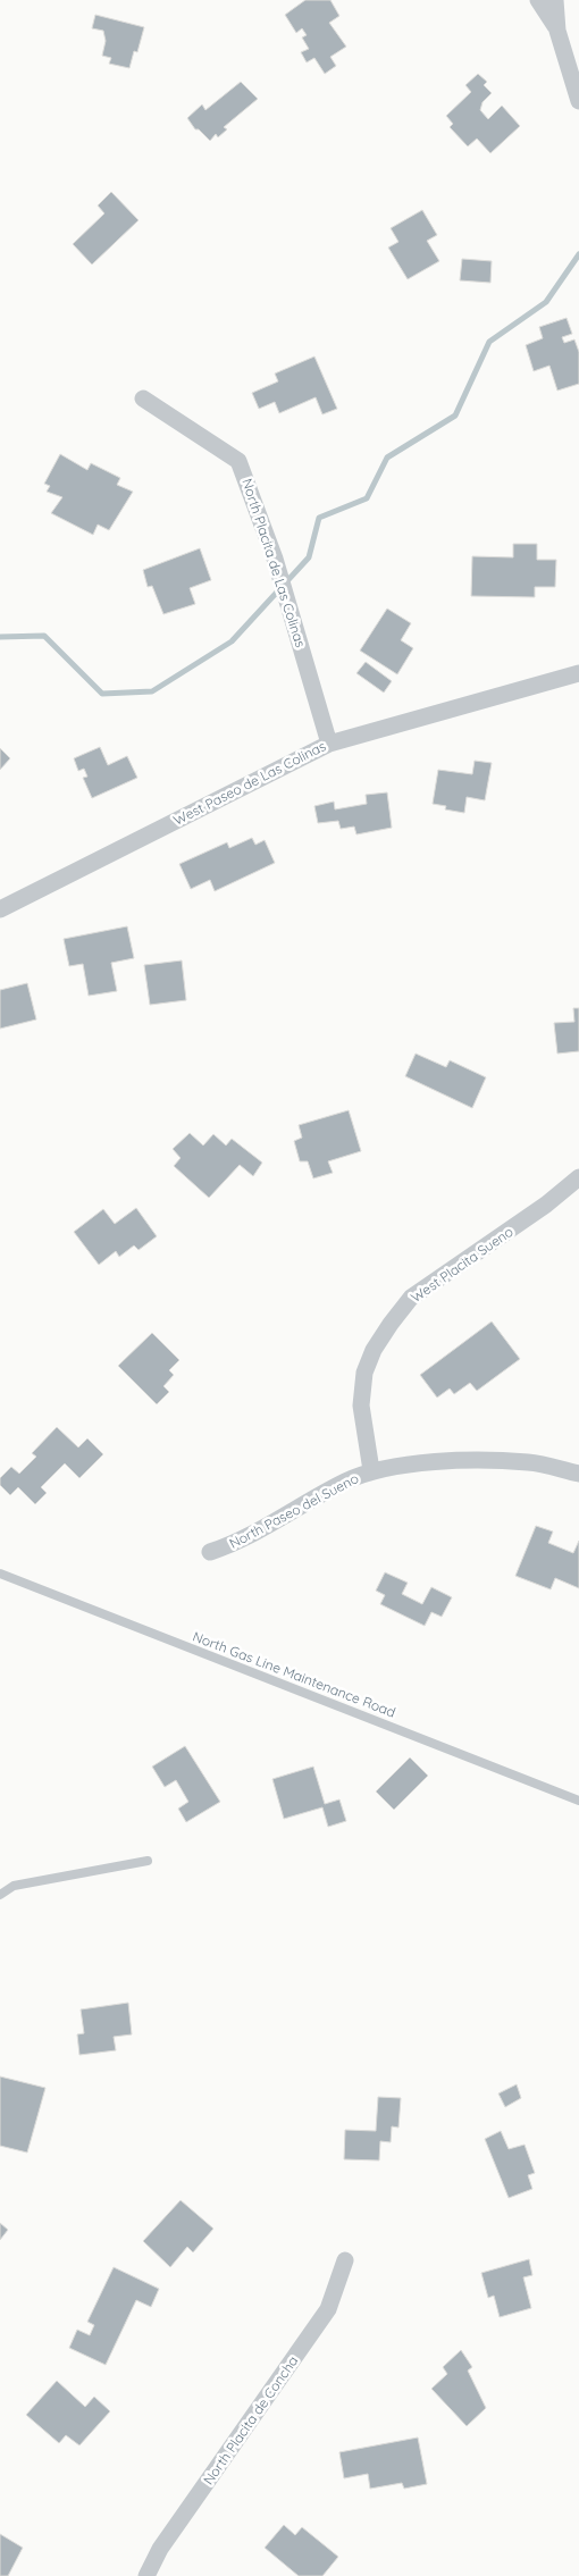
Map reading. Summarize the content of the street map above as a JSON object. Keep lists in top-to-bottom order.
{
  "streets": {
    "street": [
      "North Placita de Las Colinas",
      "West Paseo de Las Colinas",
      "West Placita Sueno",
      "North Paseo del Sueno",
      "North Placita de Concha"
    ],
    "lane": ["North Gas Line Maintenance Road"]
  },
  "crossings": [
    ["North Placita de Las Colinas", "West Paseo de Las Colinas"],
    ["West Placita Sueno", "North Paseo del Sueno"]
  ]
}
